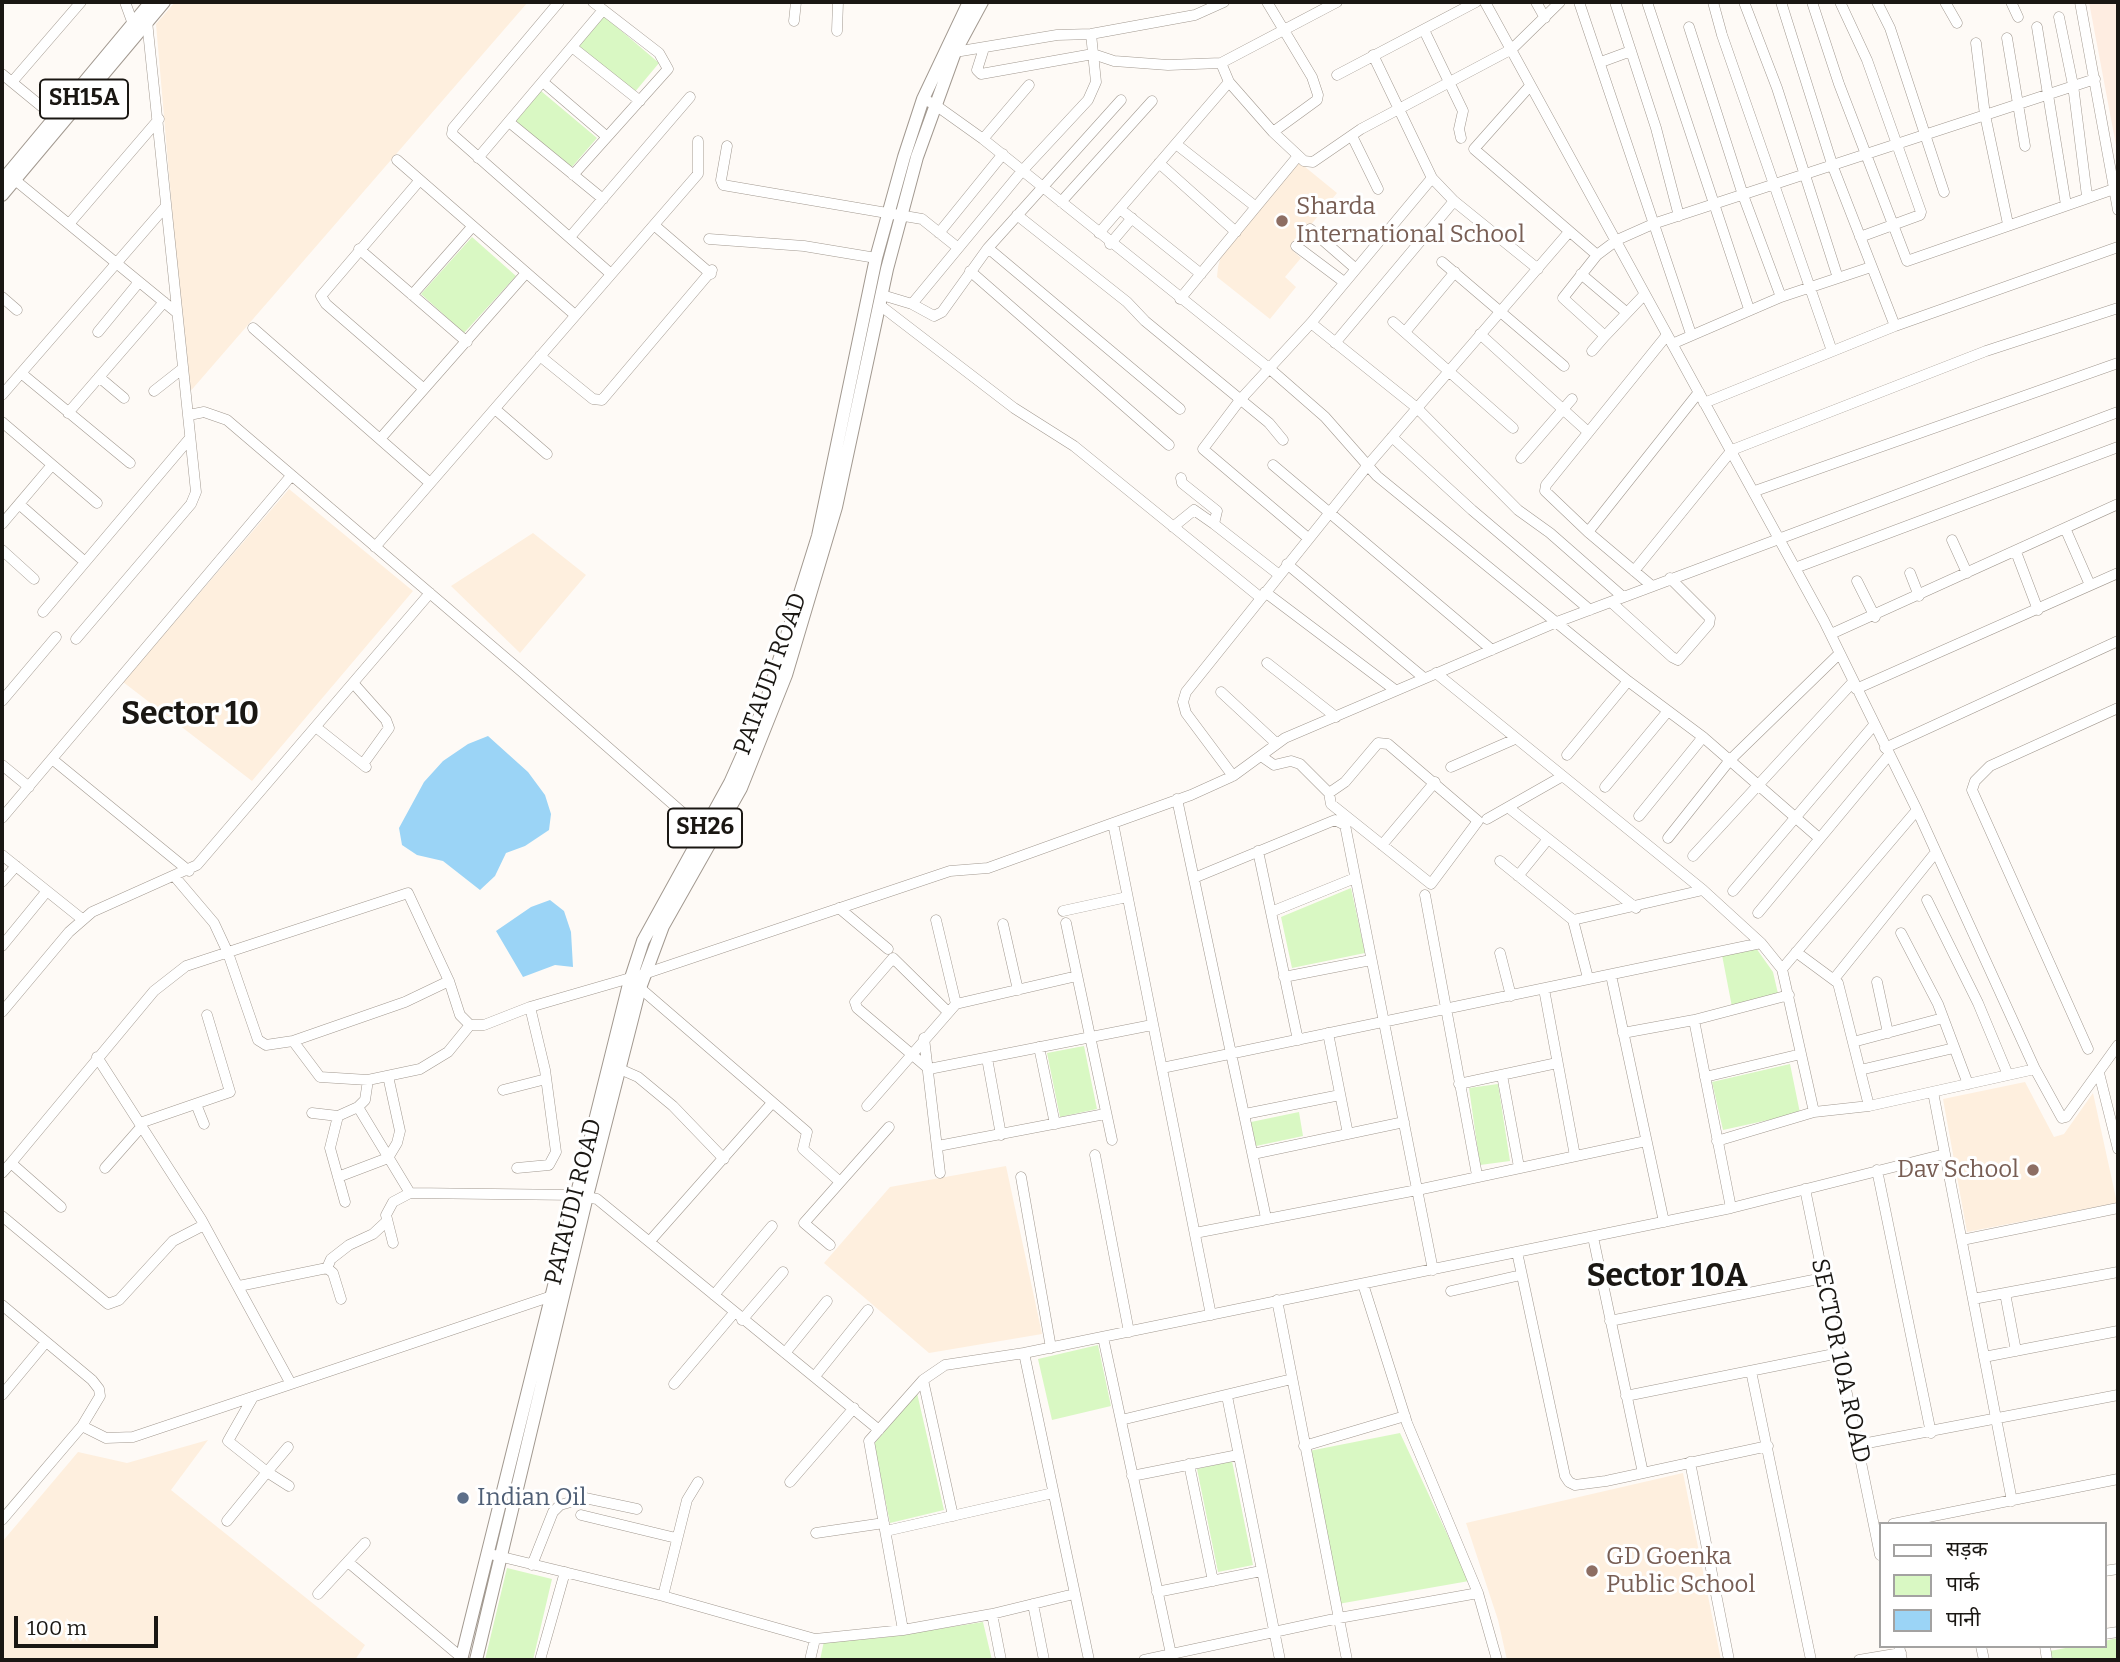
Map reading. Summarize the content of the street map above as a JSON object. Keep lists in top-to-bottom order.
{
  "streets": {
    "main road": ["SH15A", "SH26"],
    "street": ["SECTOR 10A ROAD"]
  },
  "districts": ["Sector 10", "Sector 10A"],
  "places": [
    "Sharda International School",
    "Dav School",
    "Indian Oil",
    "GD Goenka Public School"
  ],
  "legend": ["सड़क", "पार्क", "पानी"],
  "scale_bar": "100 m"
}
